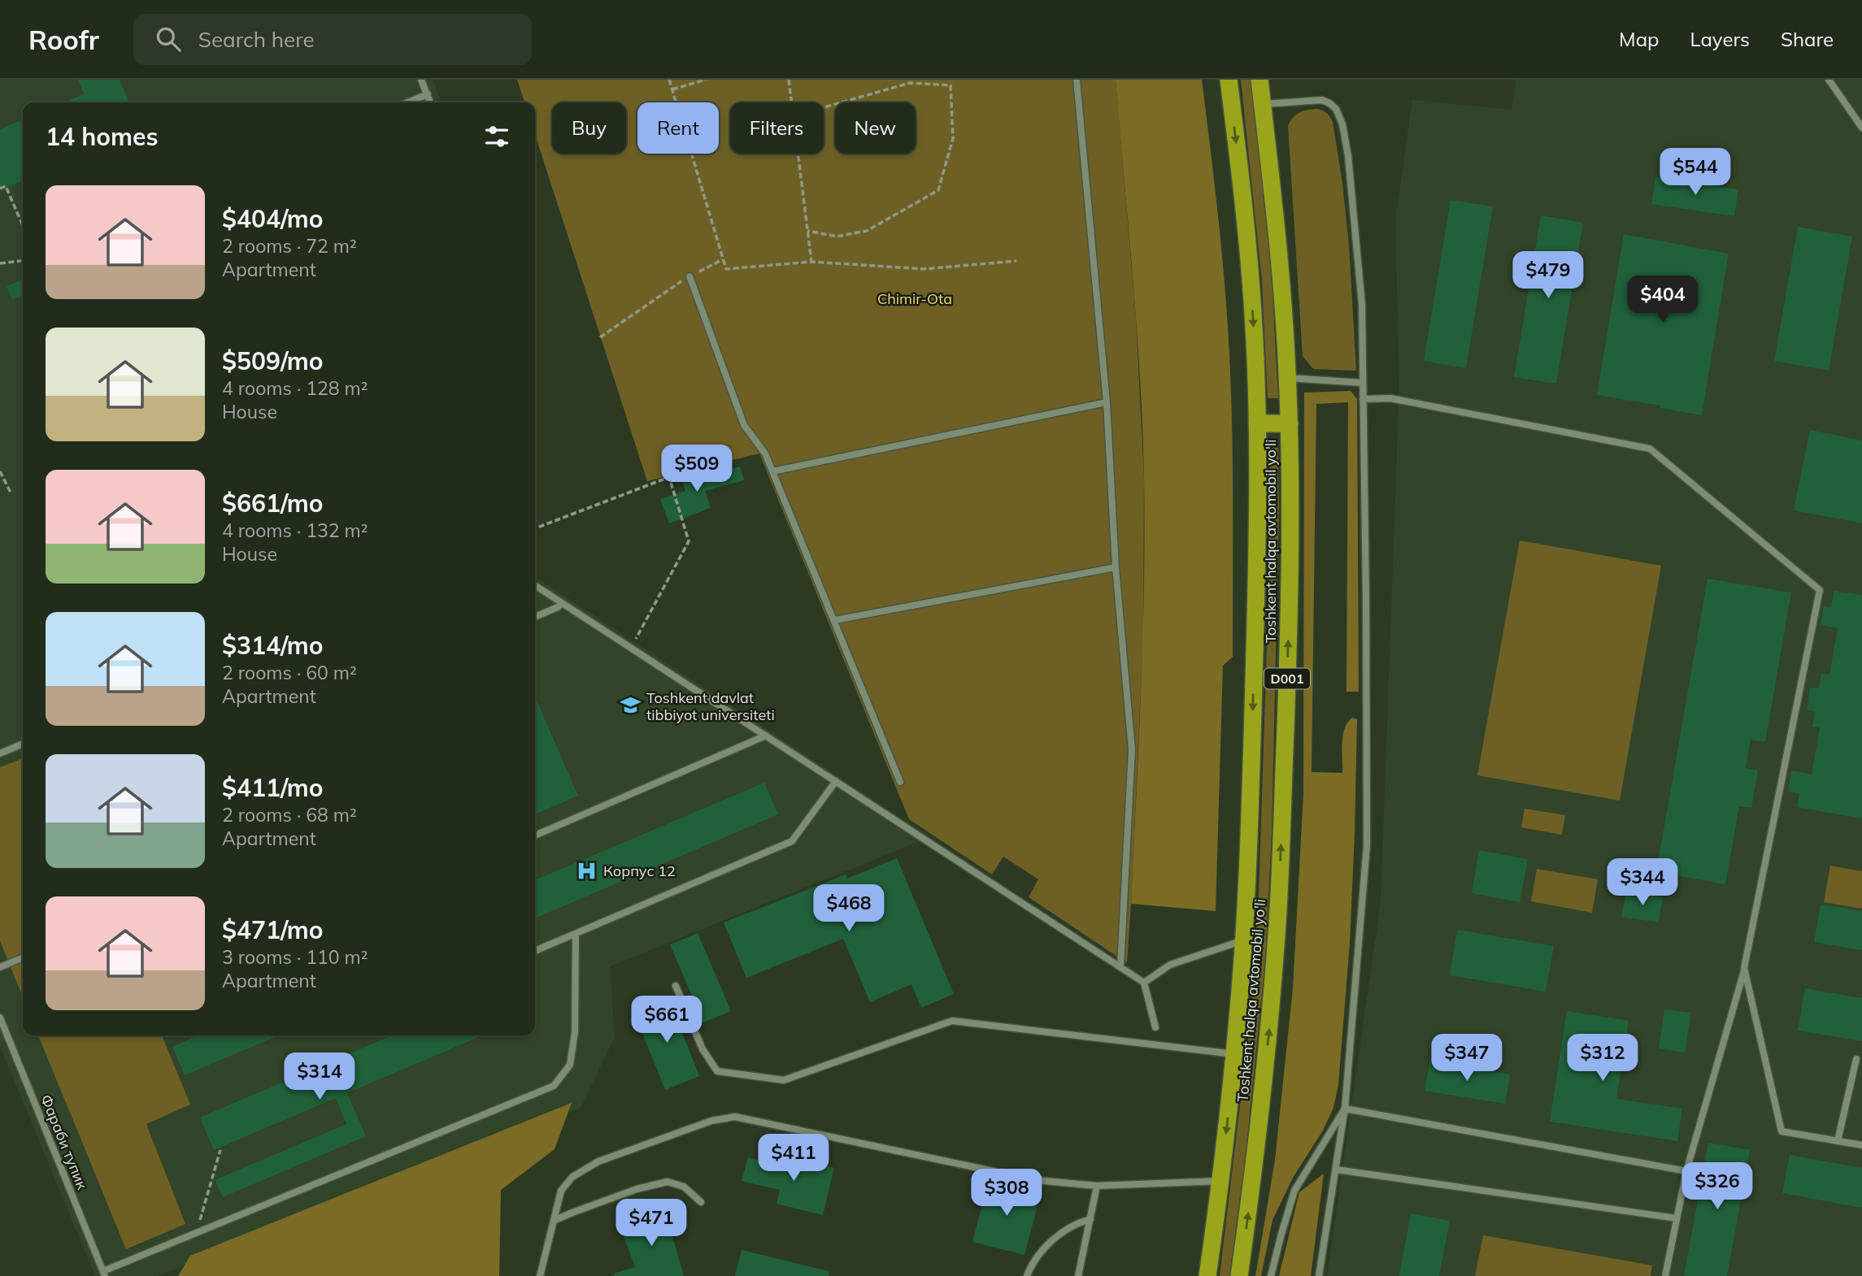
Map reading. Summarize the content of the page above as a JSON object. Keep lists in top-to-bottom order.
{
  "streets": {
    "highway": ["Toshkent halqa avtomobil yo'li", "D001"],
    "lane": ["Фараби тупик"]
  },
  "parks": ["Chimir-Ota"],
  "places": {
    "school or university": ["Toshkent davlat tibbiyot universiteti"],
    "hospital": ["Корпус 12"]
  },
  "page": {
    "header": "Roofr",
    "search": "Search here",
    "nav": ["Map", "Layers", "Share"],
    "chip": [
      "Buy",
      "Rent",
      "Filters",
      "New"
    ],
    "heading": "14 homes",
    "price": [
      "$544",
      "$479",
      "$404",
      "$509",
      "$344",
      "$468",
      "$661",
      "$347",
      "$312",
      "$314",
      "$411",
      "$326",
      "$308",
      "$471"
    ],
    "list": [
      {
        "name": "$404/mo",
        "note": "2 rooms · 72 m² · Apartment"
      },
      {
        "name": "$509/mo",
        "note": "4 rooms · 128 m² · House"
      },
      {
        "name": "$661/mo",
        "note": "4 rooms · 132 m² · House"
      },
      {
        "name": "$314/mo",
        "note": "2 rooms · 60 m² · Apartment"
      },
      {
        "name": "$411/mo",
        "note": "2 rooms · 68 m² · Apartment"
      },
      {
        "name": "$471/mo",
        "note": "3 rooms · 110 m² · Apartment"
      }
    ]
  }
}
